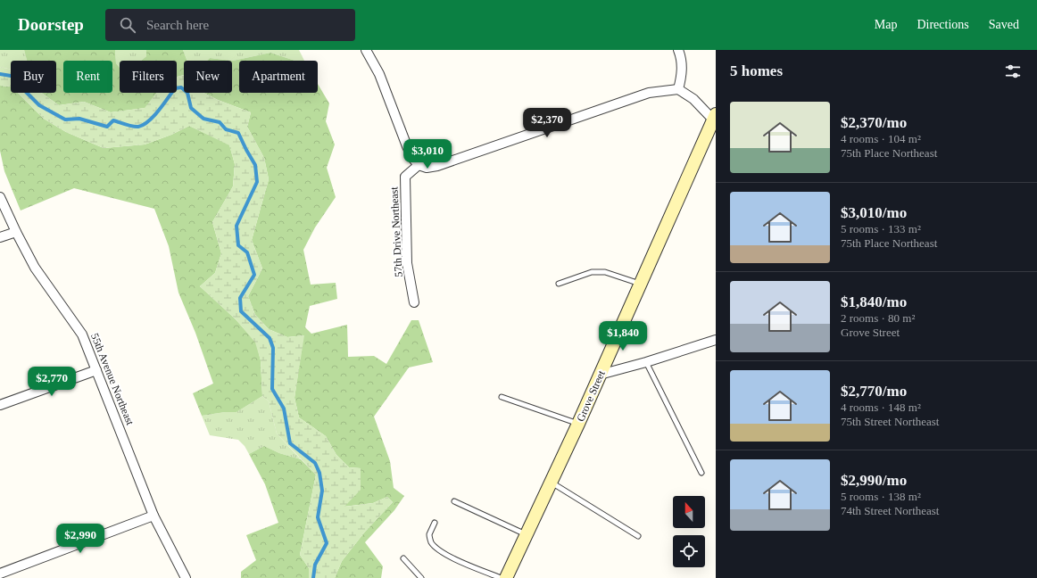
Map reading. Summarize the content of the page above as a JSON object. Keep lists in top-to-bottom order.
{
  "streets": {
    "street": ["57th Drive Northeast", "55th Avenue Northeast", "Grove Street"]
  },
  "north": "top",
  "page": {
    "header": "Doorstep",
    "search": "Search here",
    "nav": ["Map", "Directions", "Saved"],
    "heading": "5 homes",
    "chip": [
      "Buy",
      "Rent",
      "Filters",
      "New",
      "Apartment"
    ],
    "list": [
      {
        "name": "$2,370/mo",
        "note": "4 rooms · 104 m² · 75th Place Northeast"
      },
      {
        "name": "$3,010/mo",
        "note": "5 rooms · 133 m² · 75th Place Northeast"
      },
      {
        "name": "$1,840/mo",
        "note": "2 rooms · 80 m² · Grove Street"
      },
      {
        "name": "$2,770/mo",
        "note": "4 rooms · 148 m² · 75th Street Northeast"
      },
      {
        "name": "$2,990/mo",
        "note": "5 rooms · 138 m² · 74th Street Northeast"
      }
    ],
    "price": [
      "$2,370",
      "$3,010",
      "$1,840",
      "$2,770",
      "$2,990"
    ]
  }
}
